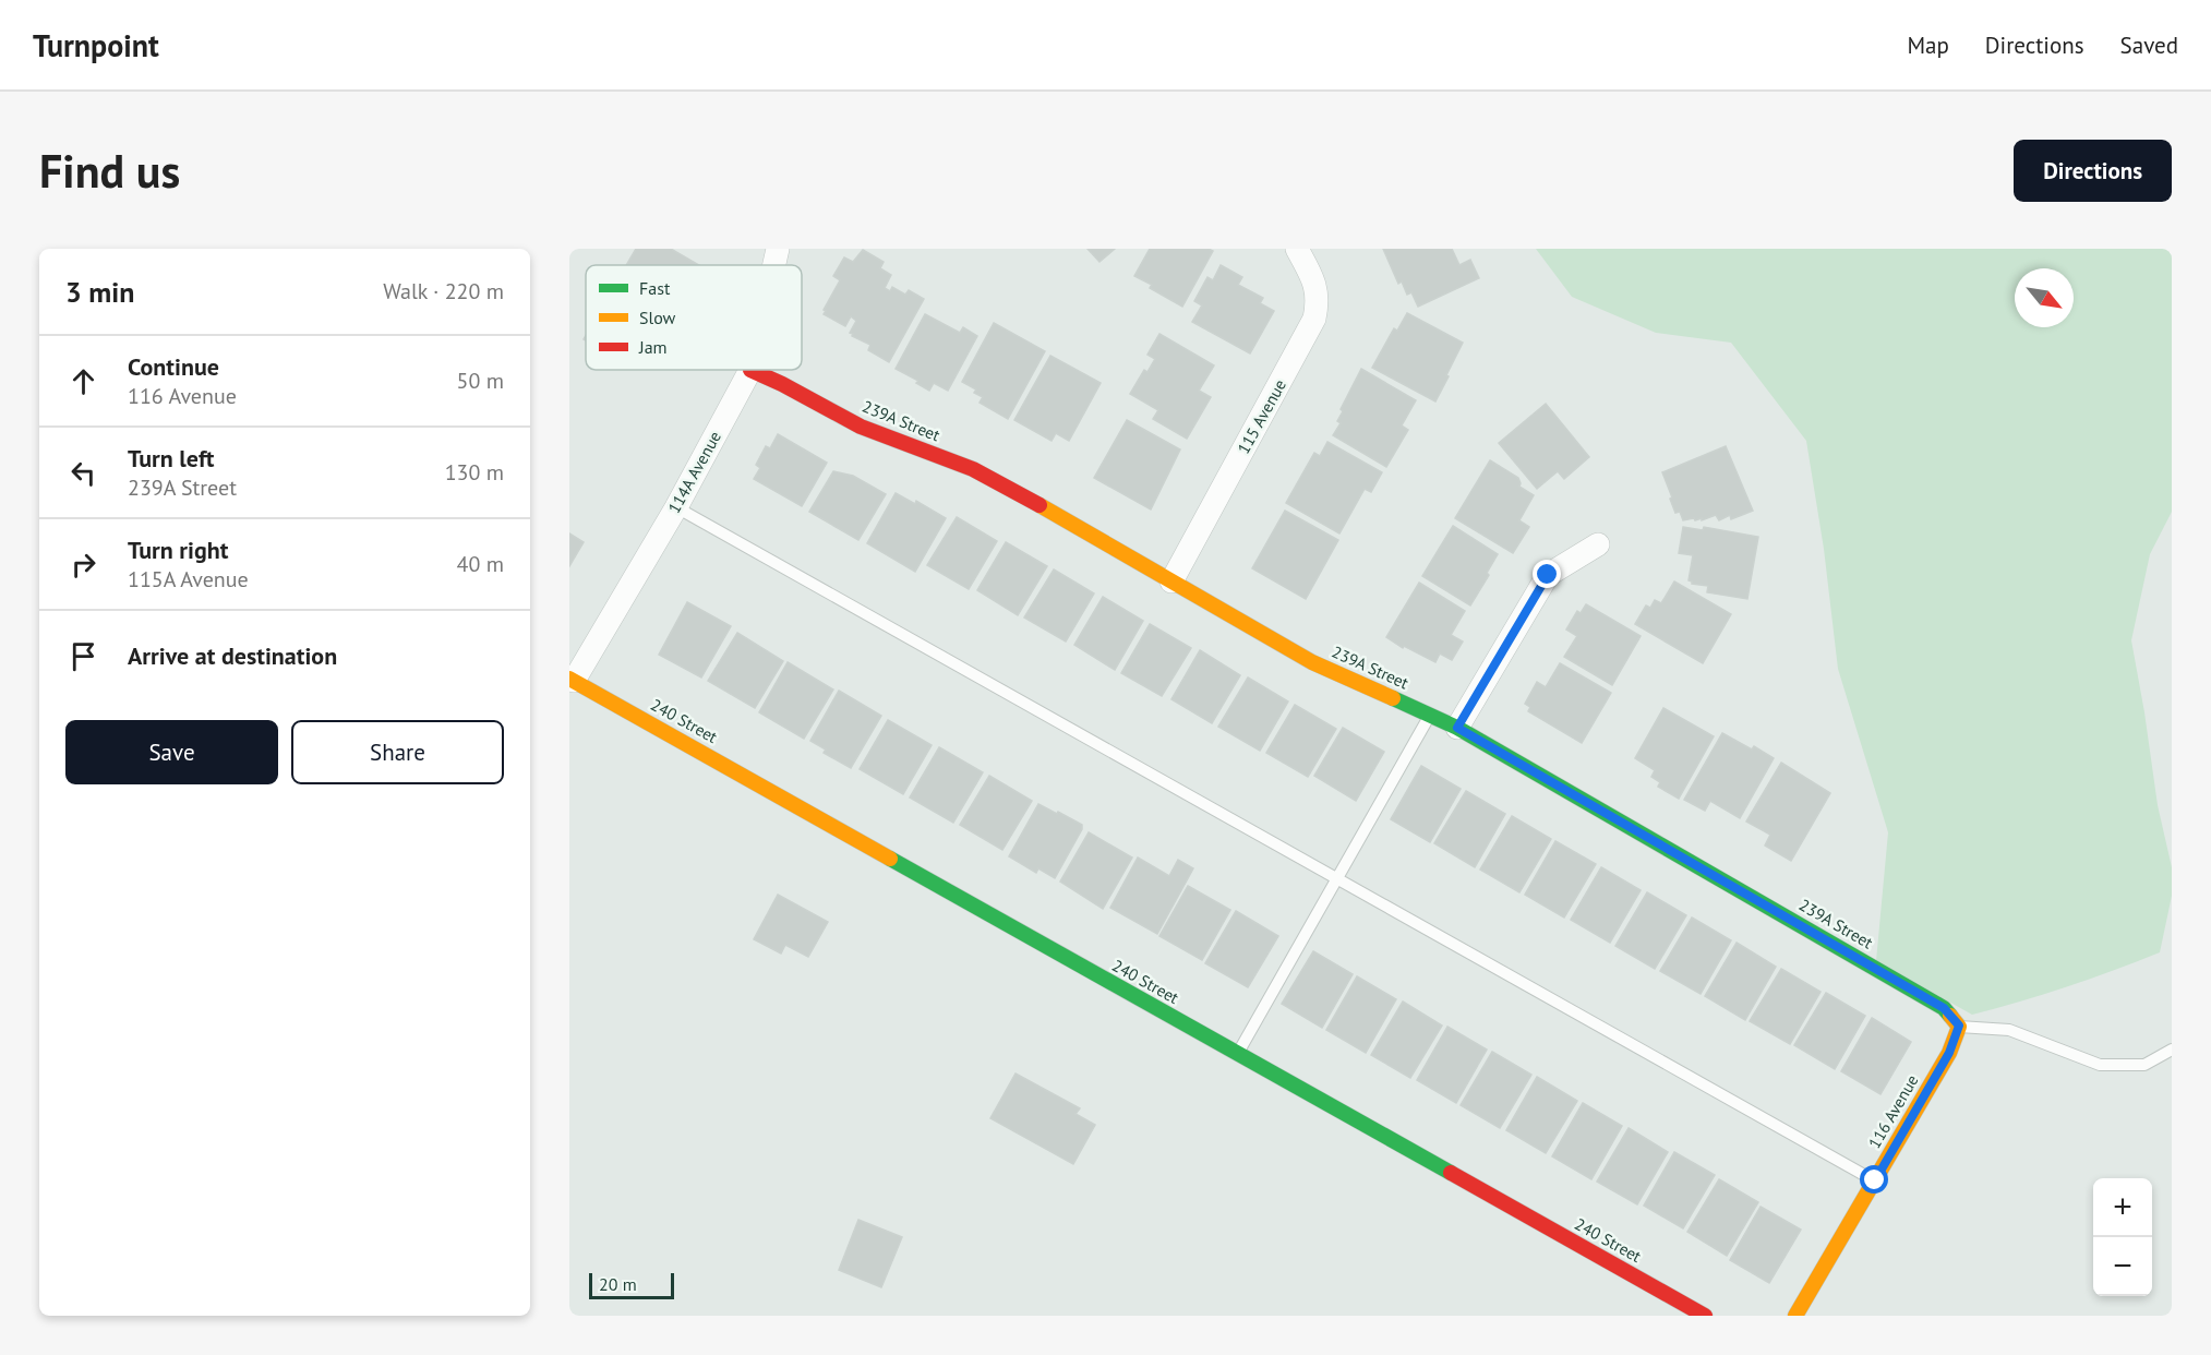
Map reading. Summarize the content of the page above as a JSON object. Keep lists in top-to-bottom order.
{
  "streets": {
    "street": [
      "115 Avenue",
      "239A Street",
      "114A Avenue",
      "240 Street",
      "116 Avenue"
    ]
  },
  "crossings": [
    ["115 Avenue", "239A Street"],
    ["239A Street", "114A Avenue"],
    ["239A Street", "116 Avenue"],
    ["114A Avenue", "240 Street"]
  ],
  "legend": ["Fast", "Slow", "Jam"],
  "scale_bar": "20 m",
  "north": "bottom right",
  "page": {
    "header": "Turnpoint",
    "nav": ["Map", "Directions", "Saved"],
    "buttons": [
      "Directions",
      ["Save", "Share"]
    ],
    "title": "Find us",
    "heading": ["3 min", "Walk · 220 m"],
    "list": [
      ["Continue", "116 Avenue", "50 m"],
      ["Turn left", "239A Street", "130 m"],
      ["Turn right", "115A Avenue", "40 m"],
      "Arrive at destination"
    ],
    "map_buttons": ["+", "−"],
    "scale": "20 m"
  }
}
